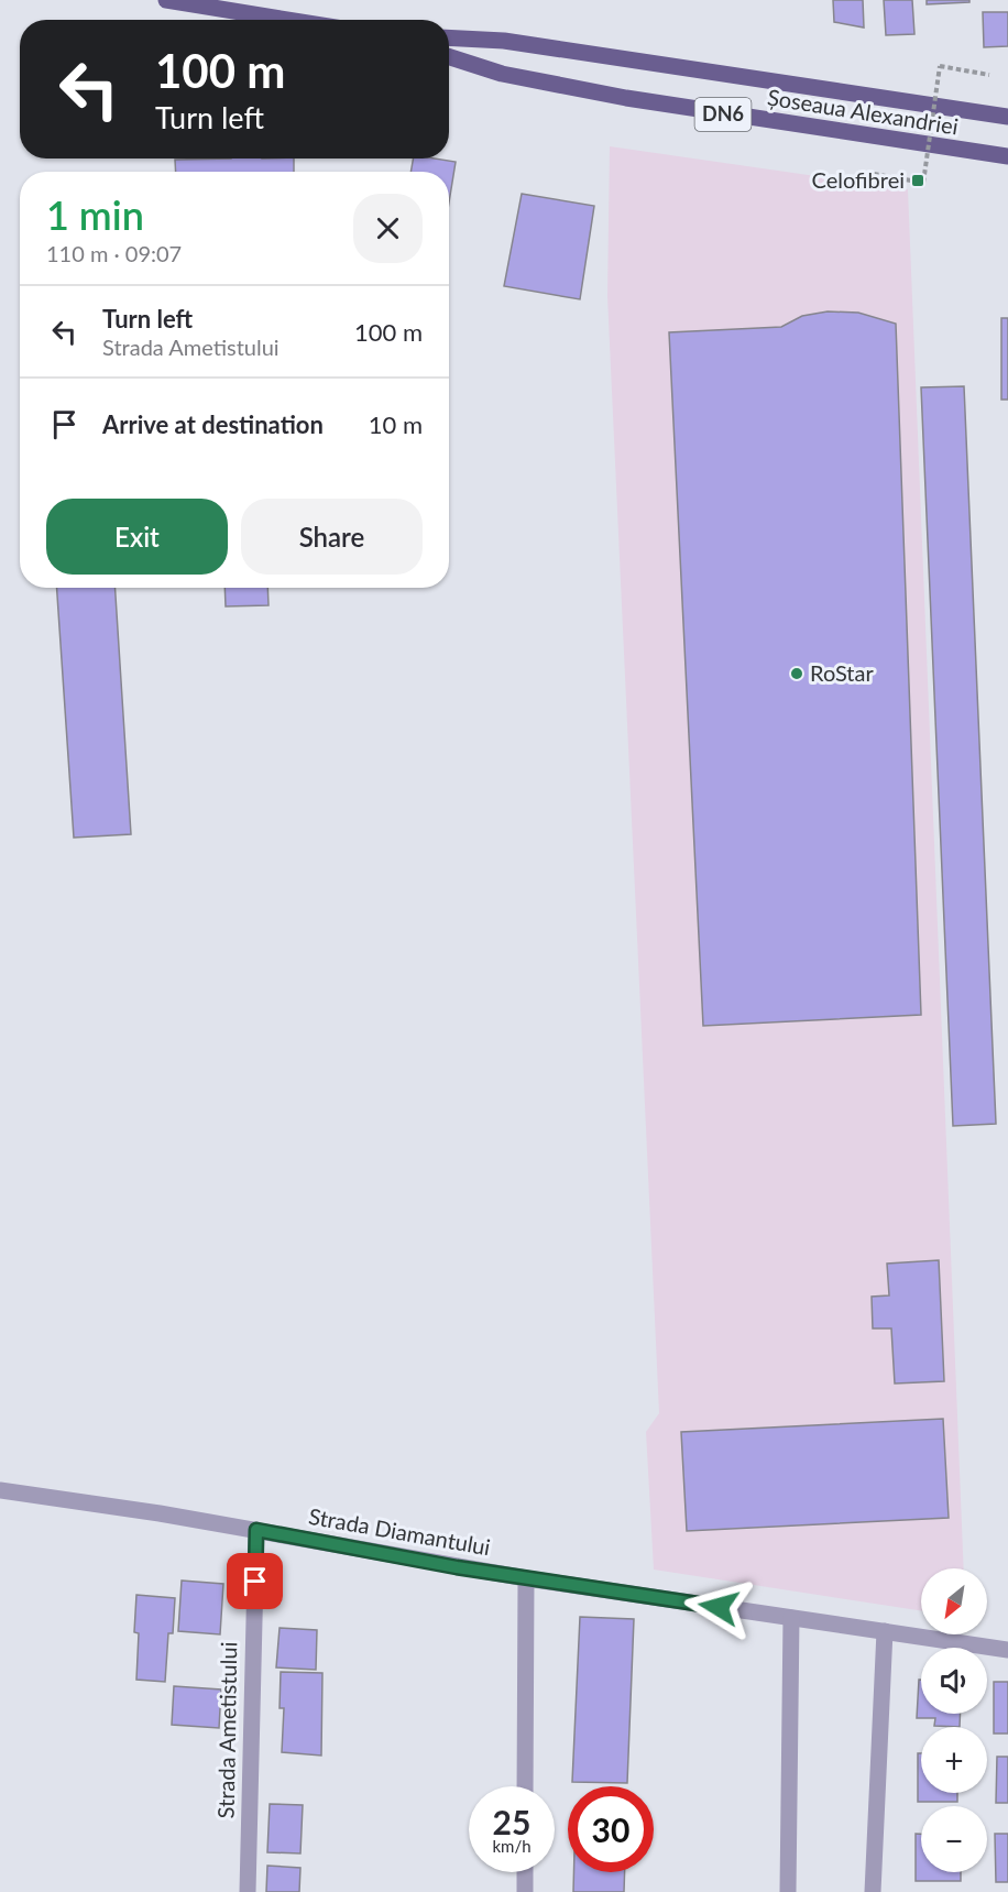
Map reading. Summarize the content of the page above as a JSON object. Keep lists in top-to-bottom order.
{
  "streets": {
    "main road": ["Șoseaua Alexandriei", "DN6"],
    "street": ["Strada Diamantului", "Strada Ametistului"]
  },
  "crossings": [
    ["Strada Diamantului", "Strada Ametistului"]
  ],
  "places": {
    "transit": ["Celofibrei"],
    "other": ["RoStar"]
  },
  "north": "bottom left",
  "page": {
    "turn": ["100 m", "Turn left"],
    "heading": ["1 min", "110 m · 09:07"],
    "list": [
      {
        "name": "Turn left",
        "note": "Strada Ametistului",
        "value": "100 m"
      },
      {
        "name": "Arrive at destination",
        "value": "10 m"
      }
    ],
    "buttons": ["Exit", "Share"],
    "map_buttons": ["+", "−"],
    "speed": "25 km/h",
    "limit": "30"
  }
}
